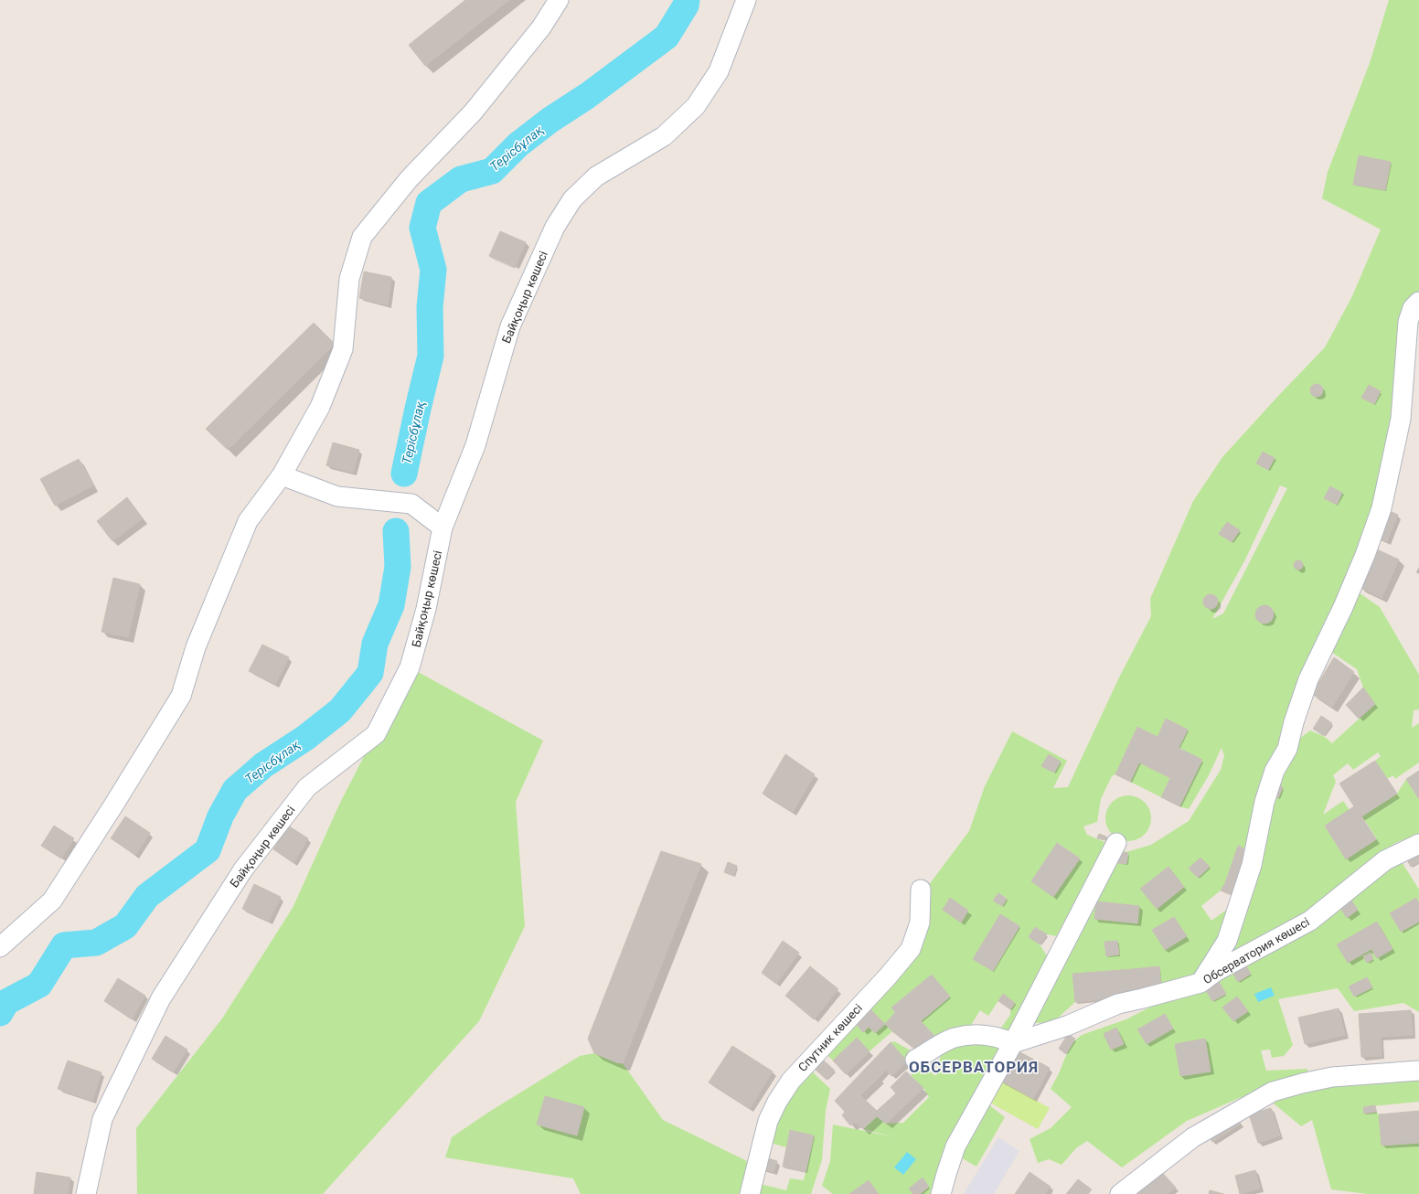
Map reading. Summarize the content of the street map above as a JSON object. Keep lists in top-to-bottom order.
{
  "streets": {
    "street": ["Байқоңыр көшесі", "Обсерватория көшесі", "Спутник көшесі"]
  },
  "districts": ["ОБСЕРВАТОРИЯ"],
  "water": ["Терісбұлақ"]
}
